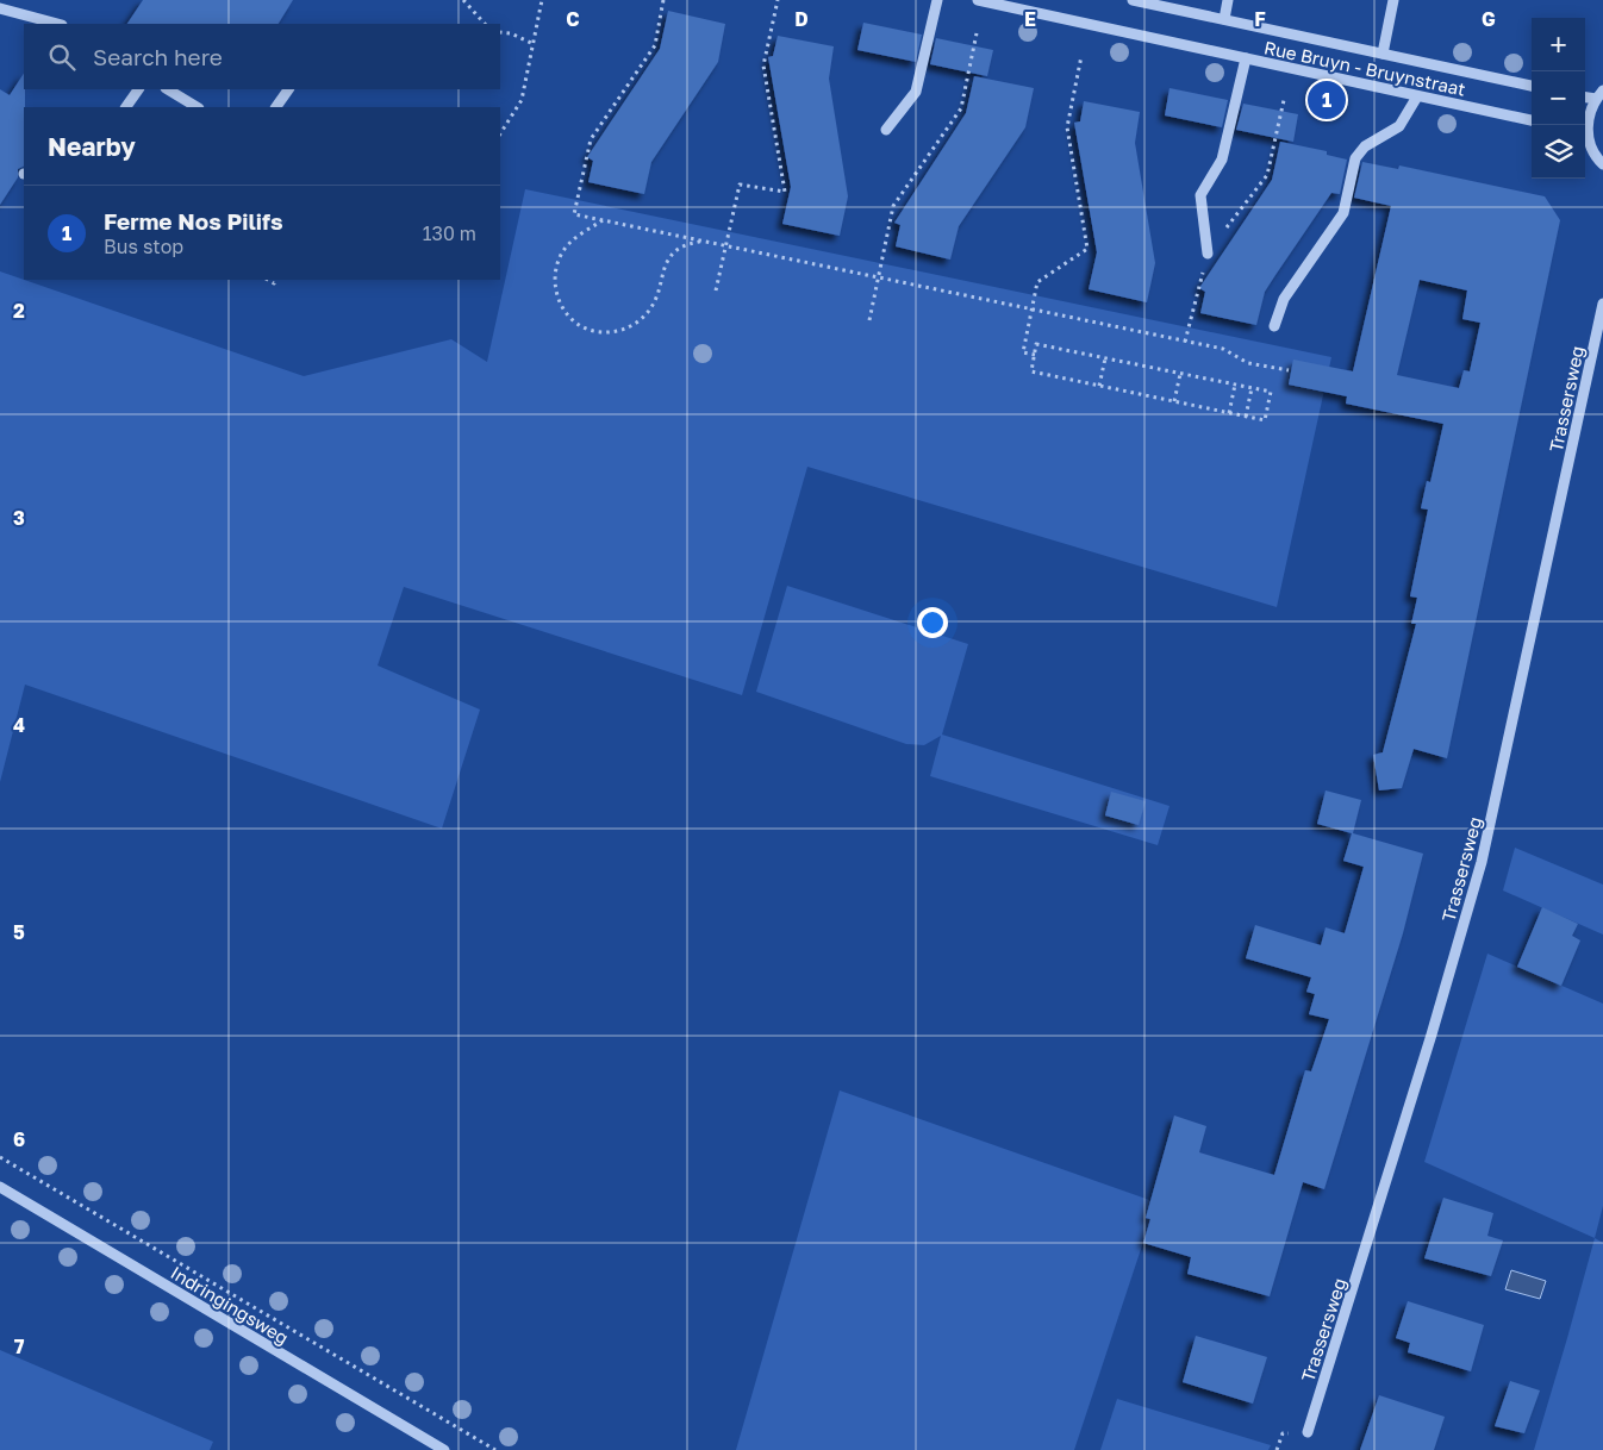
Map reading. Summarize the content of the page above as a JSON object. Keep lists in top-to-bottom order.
{
  "streets": {
    "street": ["Rue Bruyn - Bruynstraat", "Trassersweg", "Indringingsweg"]
  },
  "page": {
    "map_buttons": ["+", "−"],
    "search": "Search here",
    "pins": "1",
    "heading": "Nearby",
    "list": [
      {
        "mark": "1",
        "name": "Ferme Nos Pilifs",
        "note": "Bus stop",
        "value": "130 m"
      }
    ]
  },
  "grid": {
    "columns": [
      "C",
      "D",
      "E",
      "F",
      "G"
    ],
    "rows": [
      "2",
      "3",
      "4",
      "5",
      "6",
      "7"
    ]
  }
}
